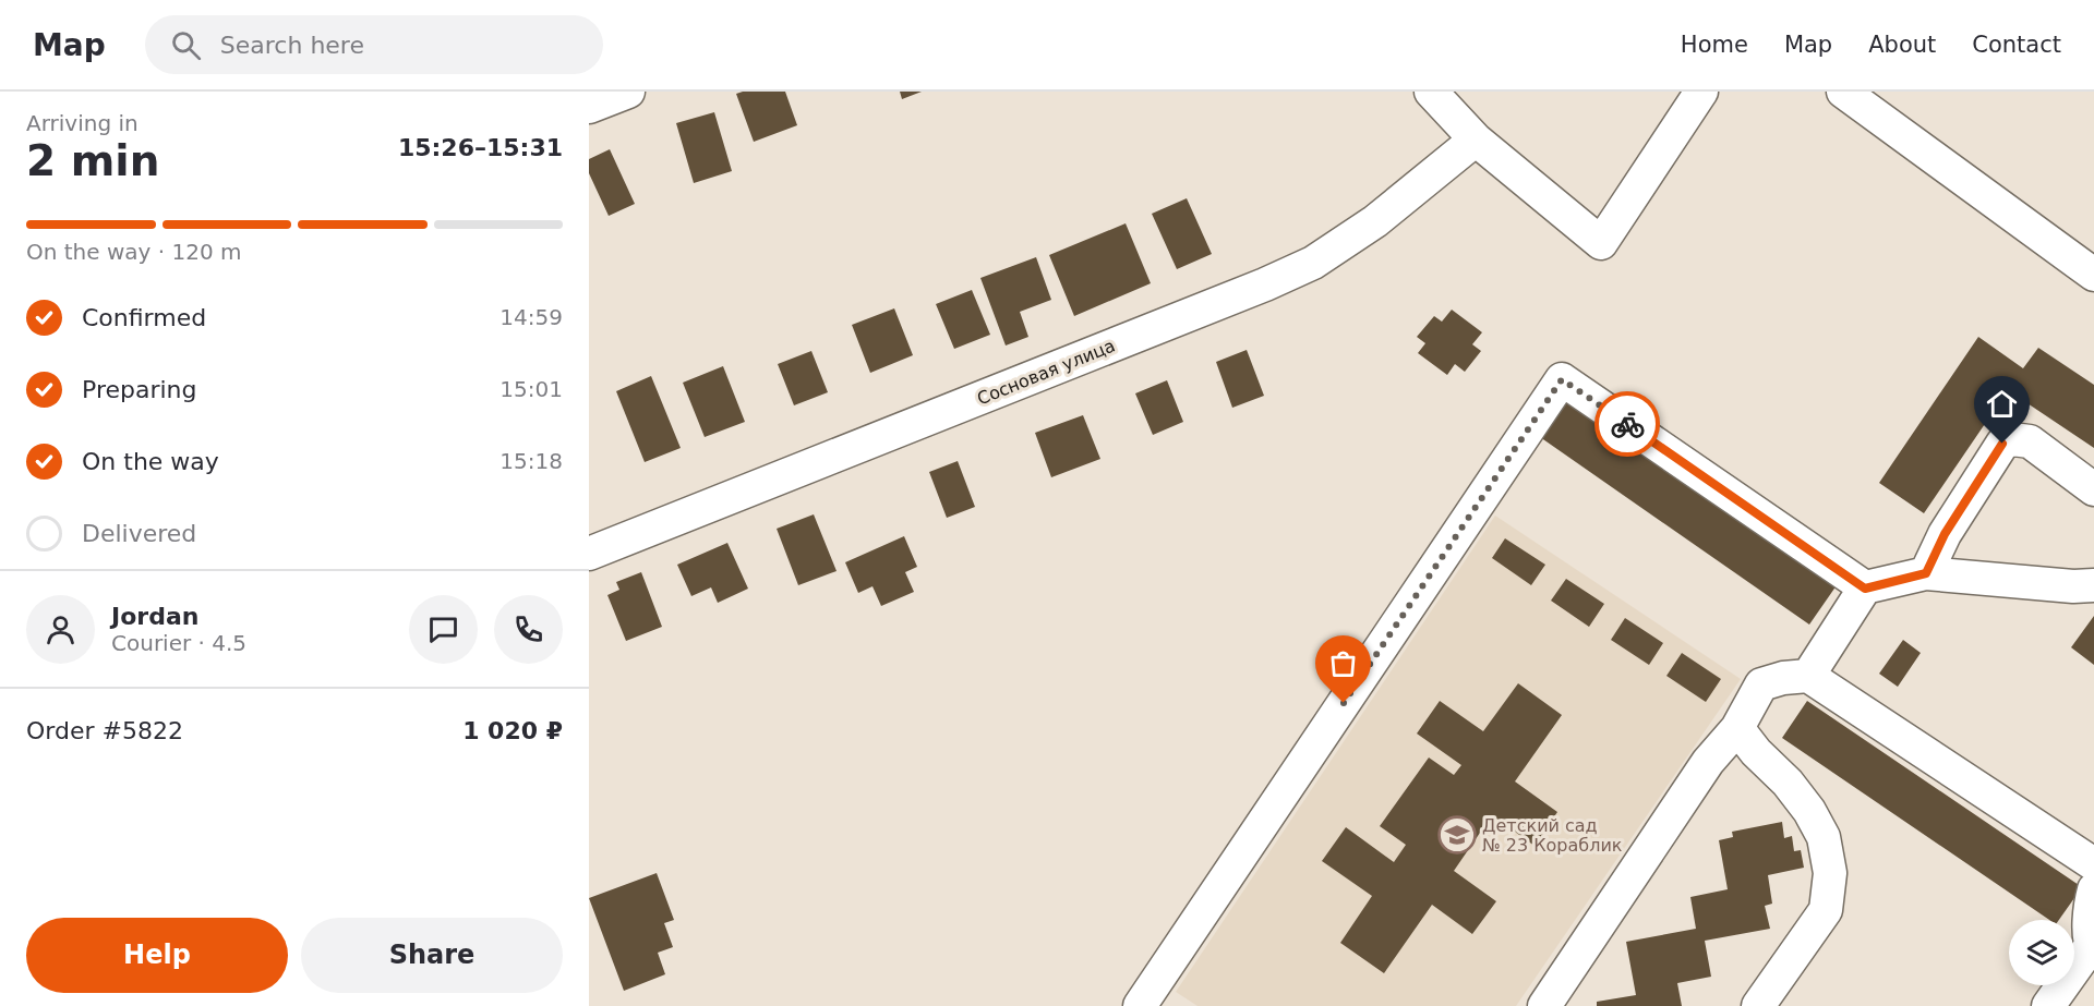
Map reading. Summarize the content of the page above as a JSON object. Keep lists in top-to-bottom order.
{
  "streets": {
    "street": ["Сосновая улица"]
  },
  "places": {
    "school or university": ["Детский сад № 23 Кораблик"]
  },
  "page": {
    "header": "Map",
    "search": "Search here",
    "nav": [
      "Home",
      "Map",
      "About",
      "Contact"
    ],
    "heading": ["2 min", "Arriving in", "15:26–15:31"],
    "panel": [
      "Jordan",
      "Courier · 4.5",
      "Order #5822",
      "1 020 ₽"
    ],
    "bar": "On the way · 120 m",
    "list": [
      ["Confirmed", "14:59"],
      ["Preparing", "15:01"],
      ["On the way", "15:18"],
      "Delivered"
    ],
    "buttons": ["Help", "Share"]
  }
}
